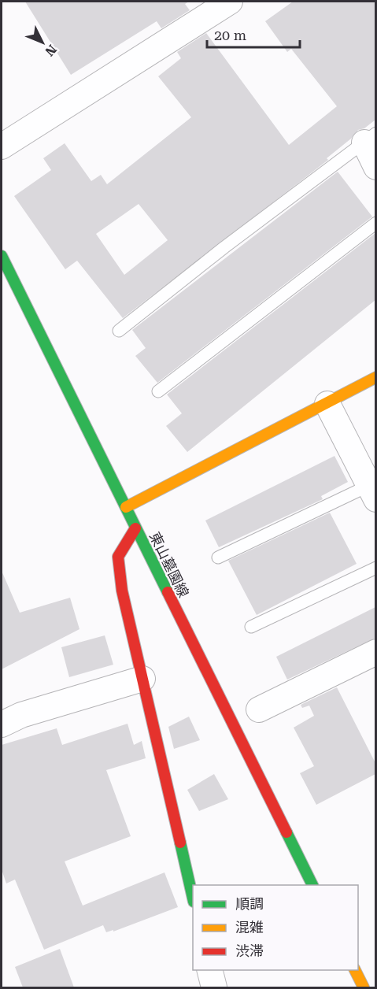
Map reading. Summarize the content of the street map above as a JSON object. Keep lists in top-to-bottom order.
{
  "streets": {
    "street": ["東山墓園線"]
  },
  "legend": ["順調", "混雑", "渋滞"],
  "scale_bar": "20 m",
  "north": "bottom right"
}
